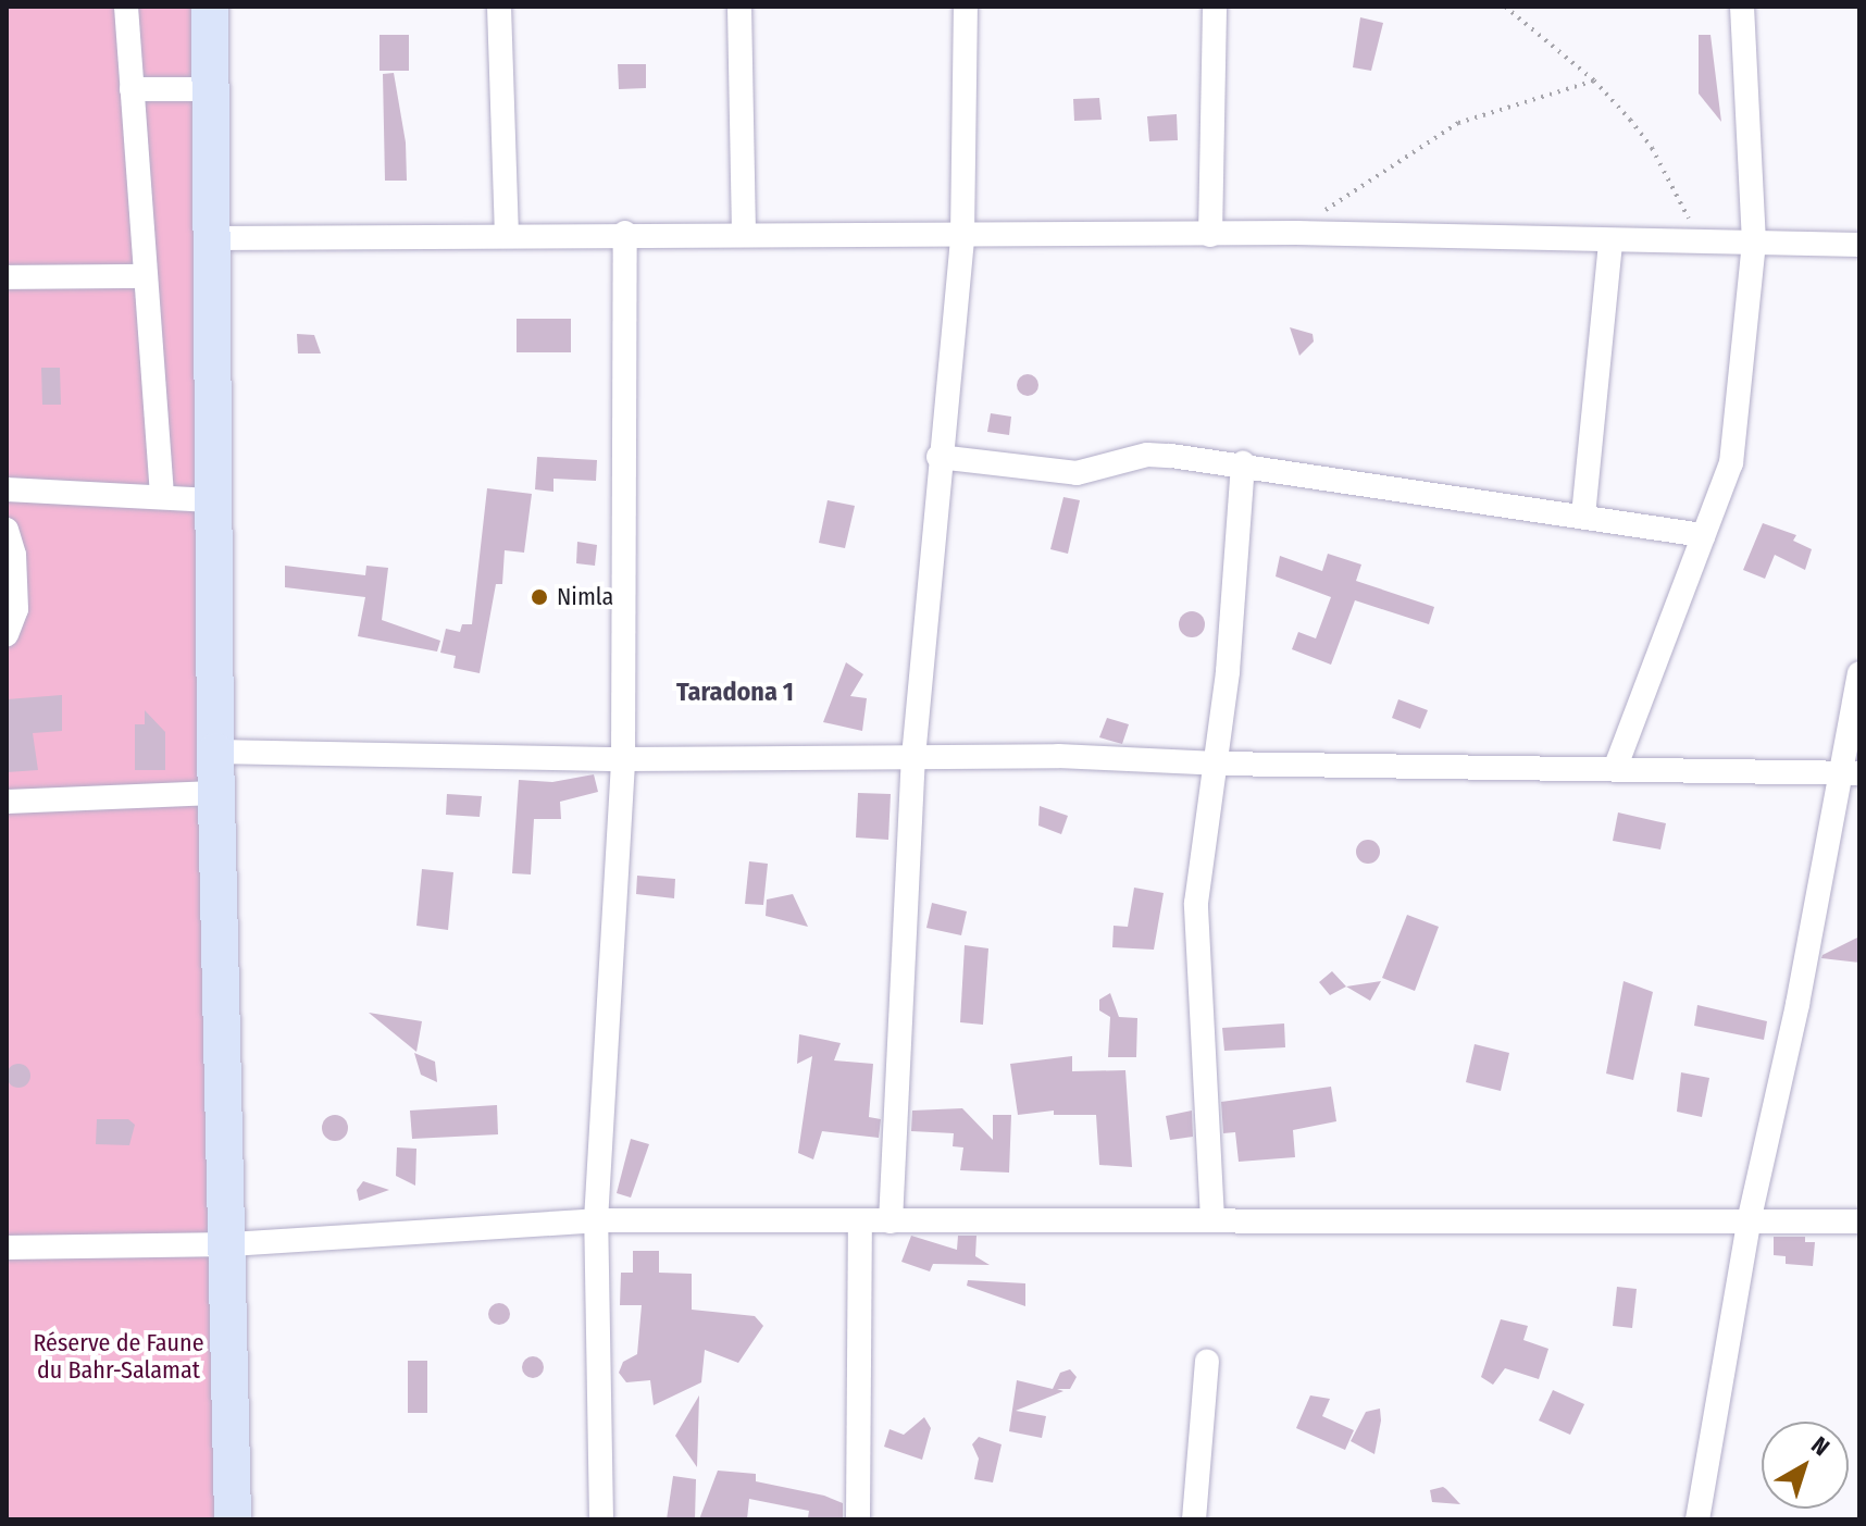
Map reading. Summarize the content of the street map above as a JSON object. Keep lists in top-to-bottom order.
{
  "districts": ["Taradona 1"],
  "parks": ["Réserve de Faune du Bahr-Salamat"],
  "places": ["Nimla"],
  "north": "top right"
}
